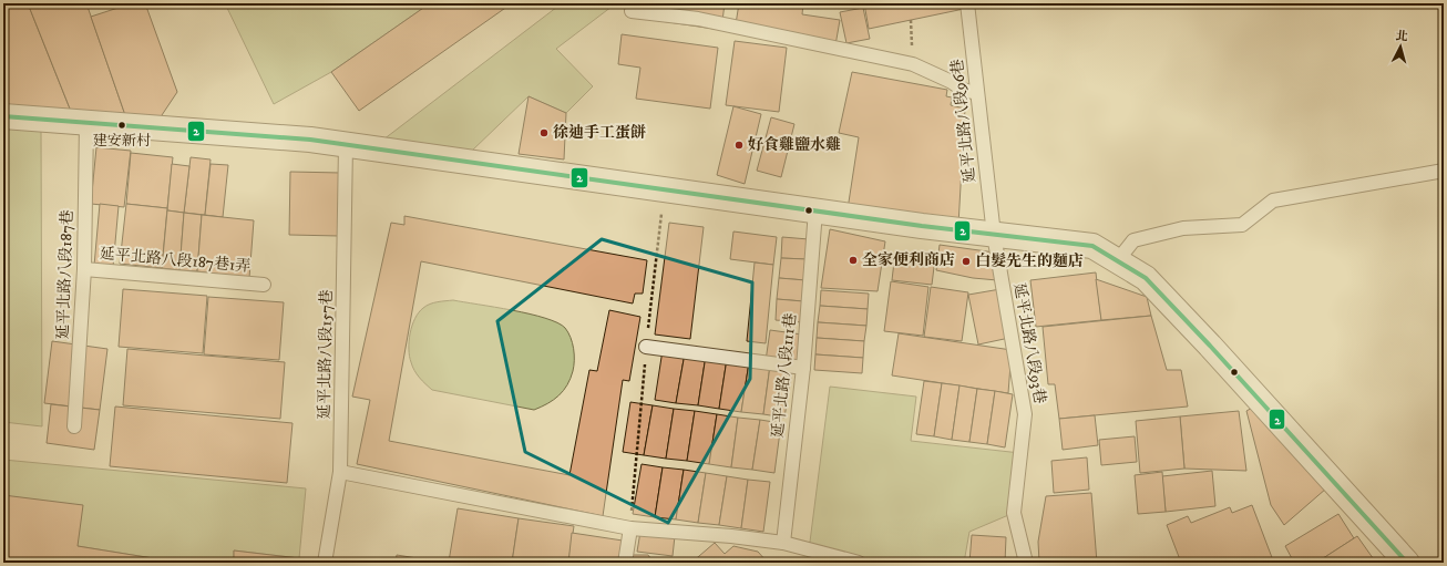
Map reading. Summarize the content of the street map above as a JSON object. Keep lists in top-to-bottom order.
{
  "streets": {
    "lane": [
      "延平北路八段96巷",
      "延平北路八段187巷1弄",
      "延平北路八段187巷",
      "延平北路八段93巷",
      "延平北路八段157巷",
      "延平北路八段111巷"
    ]
  },
  "crossings": [
    ["延平北路八段96巷", "延平北路八段93巷"],
    ["延平北路八段187巷1弄", "延平北路八段187巷"]
  ],
  "places": [
    "建安新村",
    "徐迪手工蛋餅",
    "好食雞鹽水雞",
    "全家便利商店",
    "白髮先生的麵店"
  ],
  "lines": ["transit line 2"],
  "north": "top"
}
